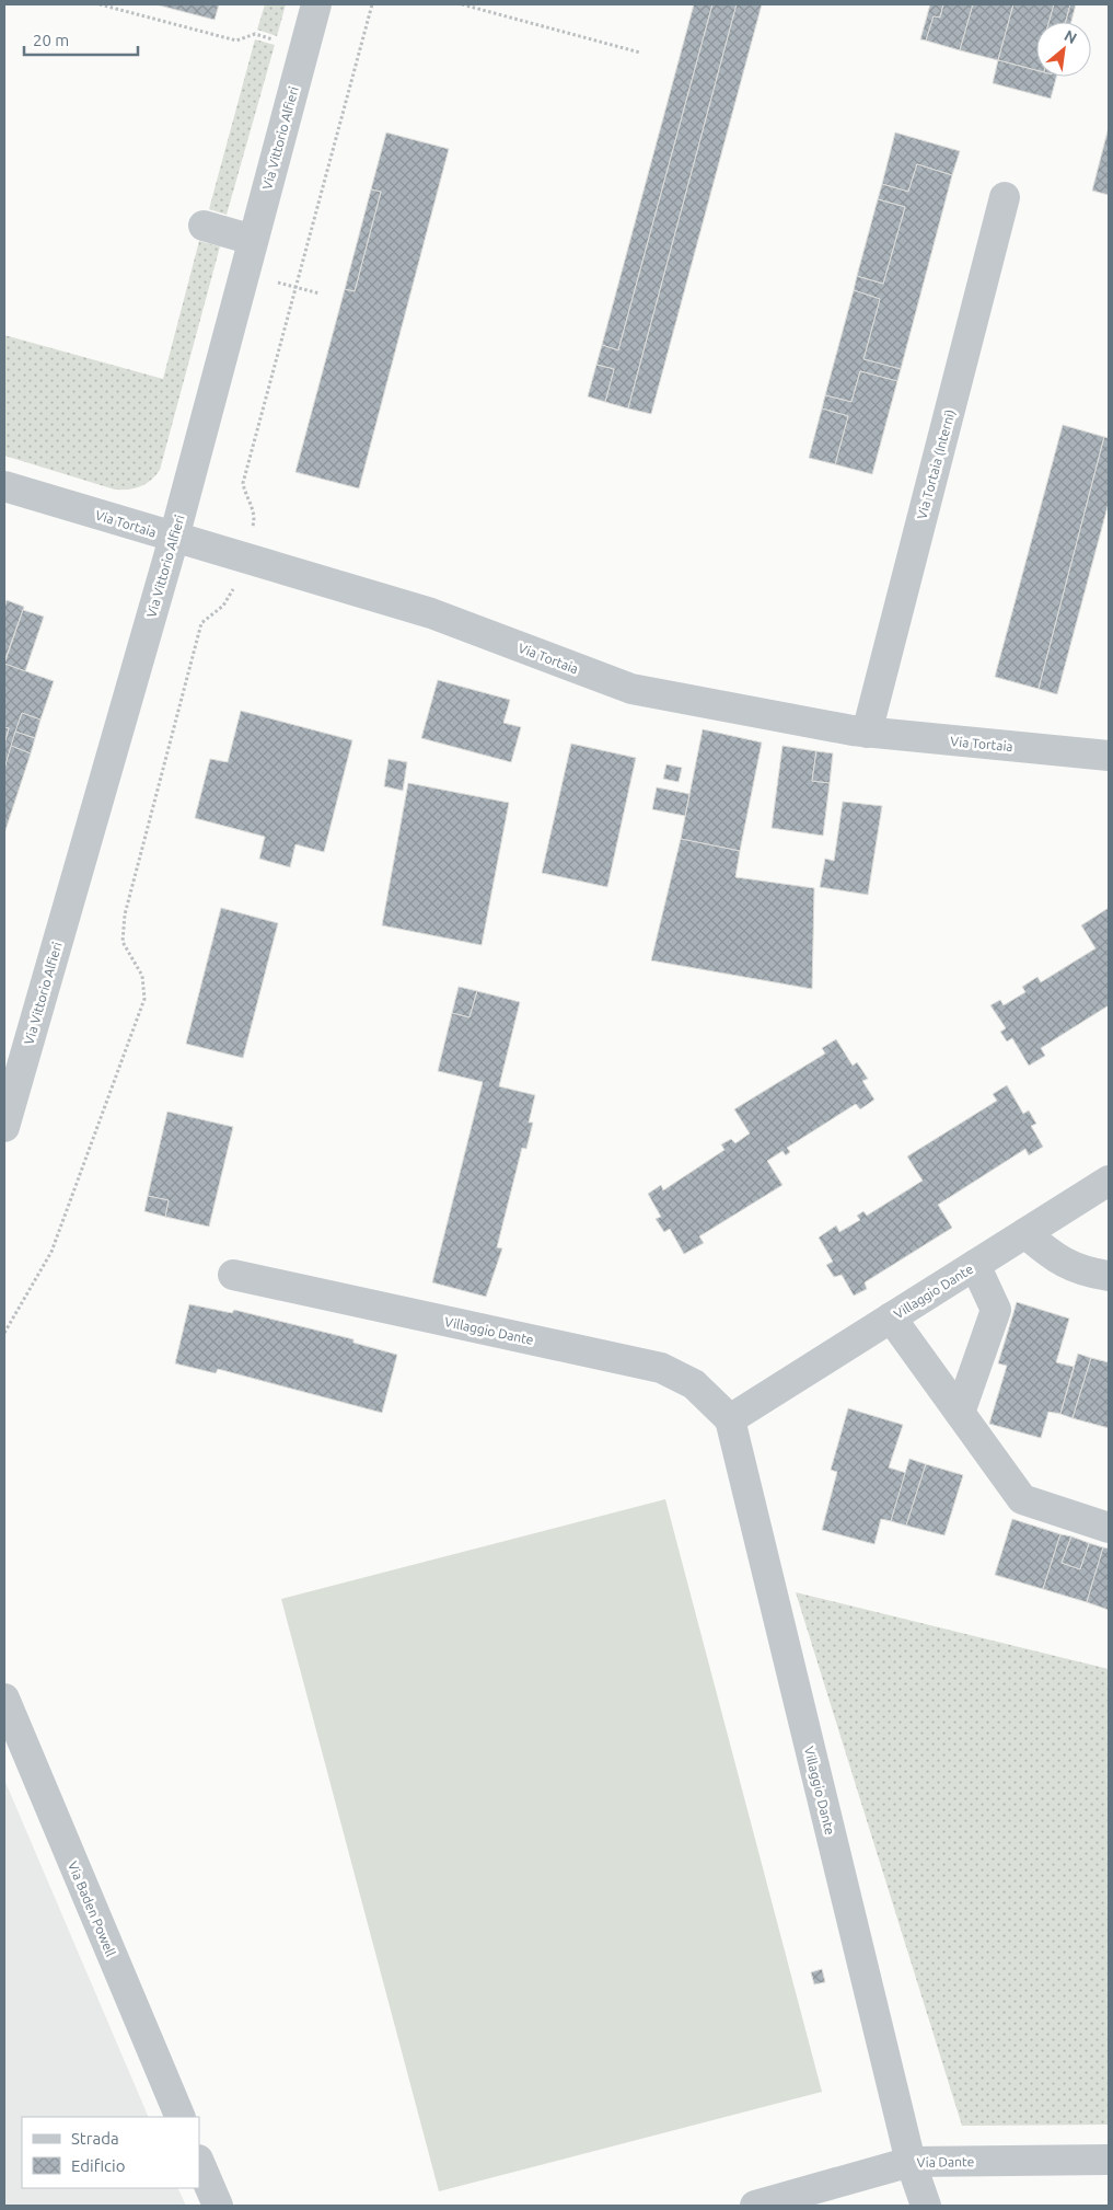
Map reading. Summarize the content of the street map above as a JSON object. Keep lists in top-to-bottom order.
{
  "streets": {
    "street": [
      "Via Vittorio Alfieri",
      "Via Tortaia (Interni)",
      "Via Tortaia",
      "Villaggio Dante",
      "Via Baden Powell",
      "Via Dante"
    ]
  },
  "crossings": [
    ["Via Vittorio Alfieri", "Via Tortaia"],
    ["Via Tortaia (Interni)", "Via Tortaia"],
    ["Villaggio Dante", "Via Dante"]
  ],
  "legend": ["Strada", "Edificio"],
  "scale_bar": "20 m",
  "north": "top right"
}
